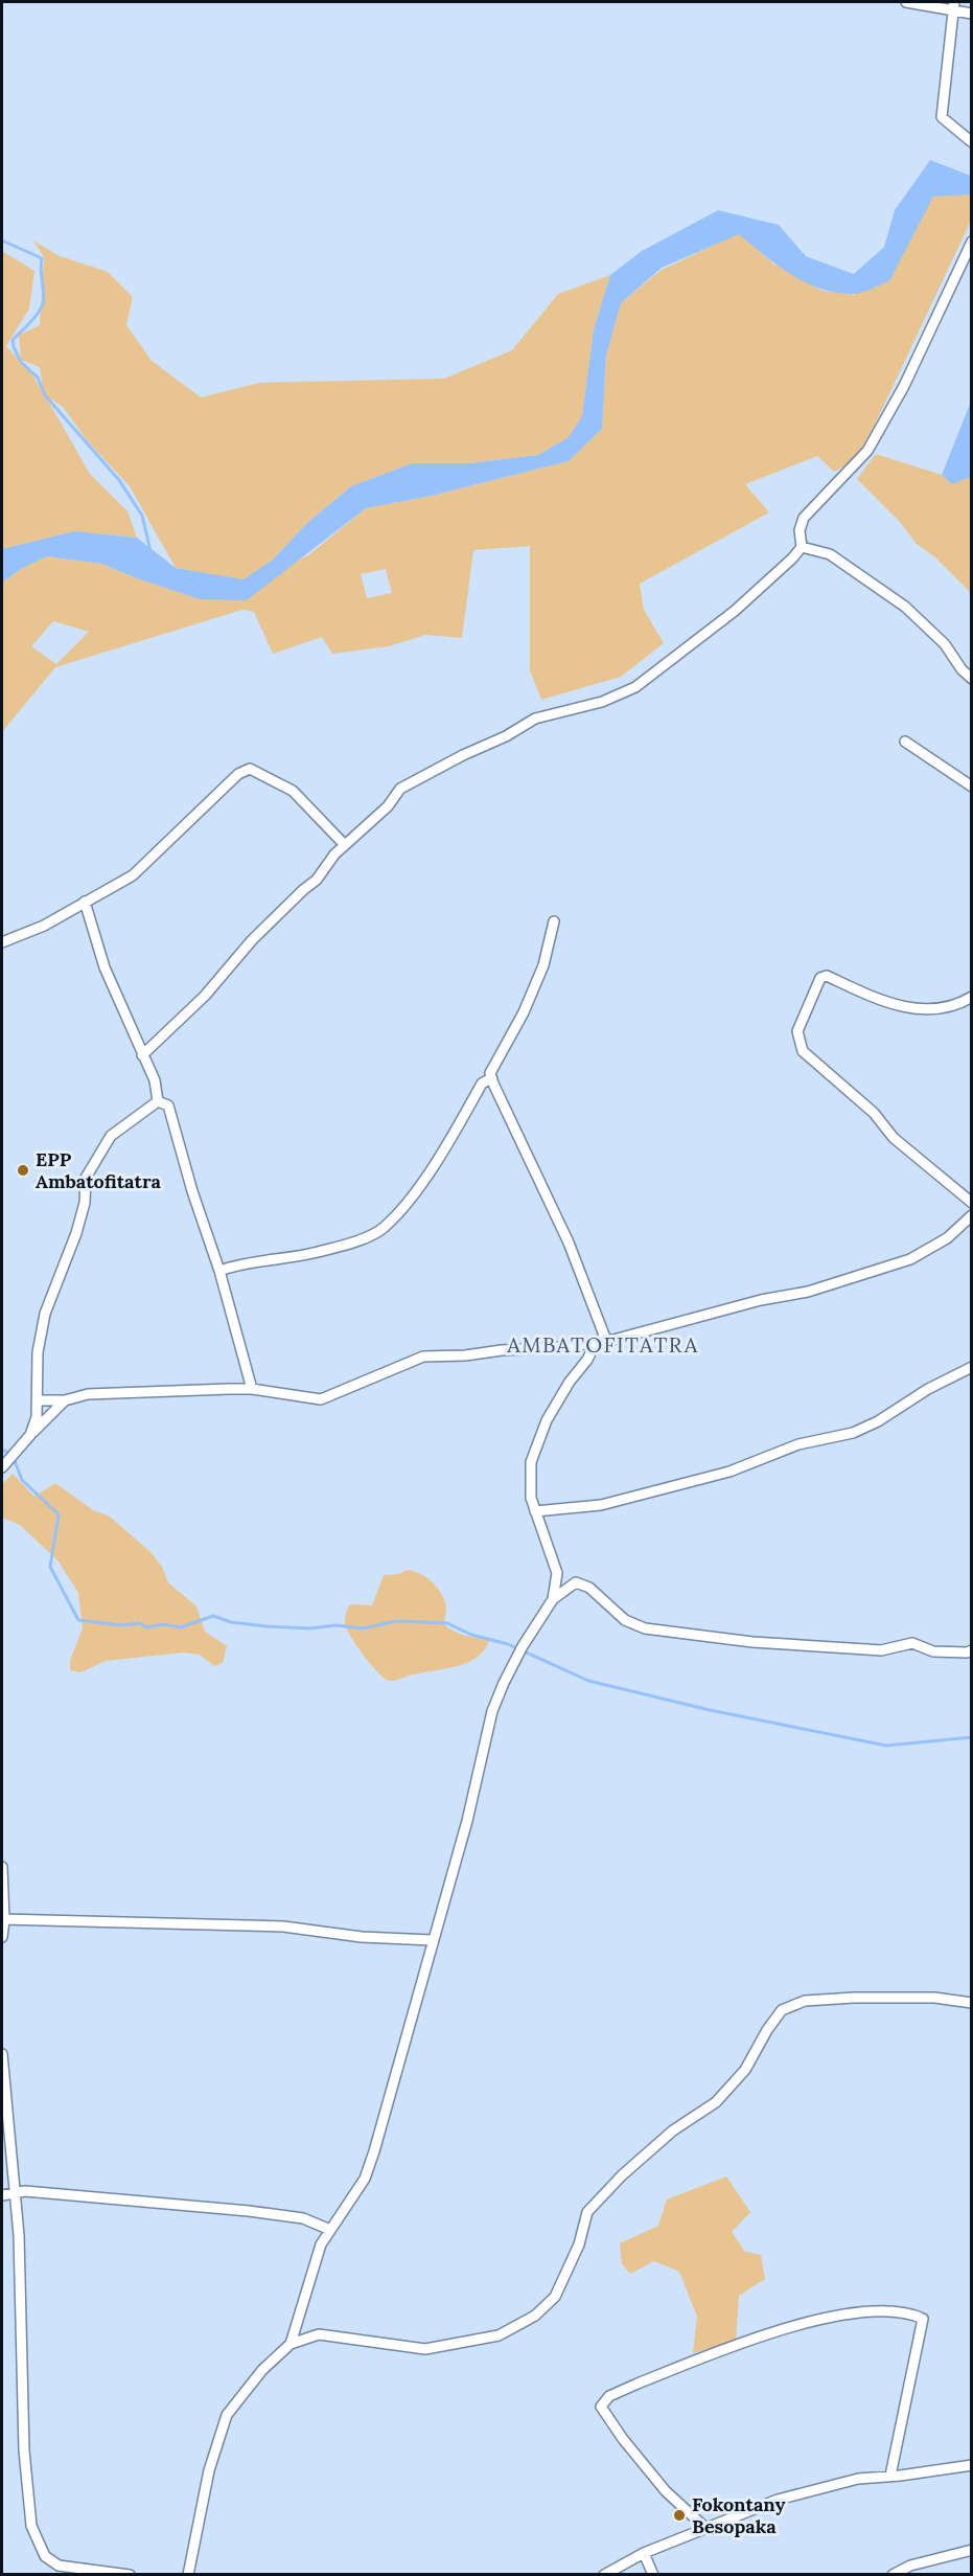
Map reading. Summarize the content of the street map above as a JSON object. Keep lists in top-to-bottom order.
{
  "districts": ["AMBATOFITATRA"],
  "places": ["EPP Ambatofitatra", "Fokontany Besopaka"]
}
